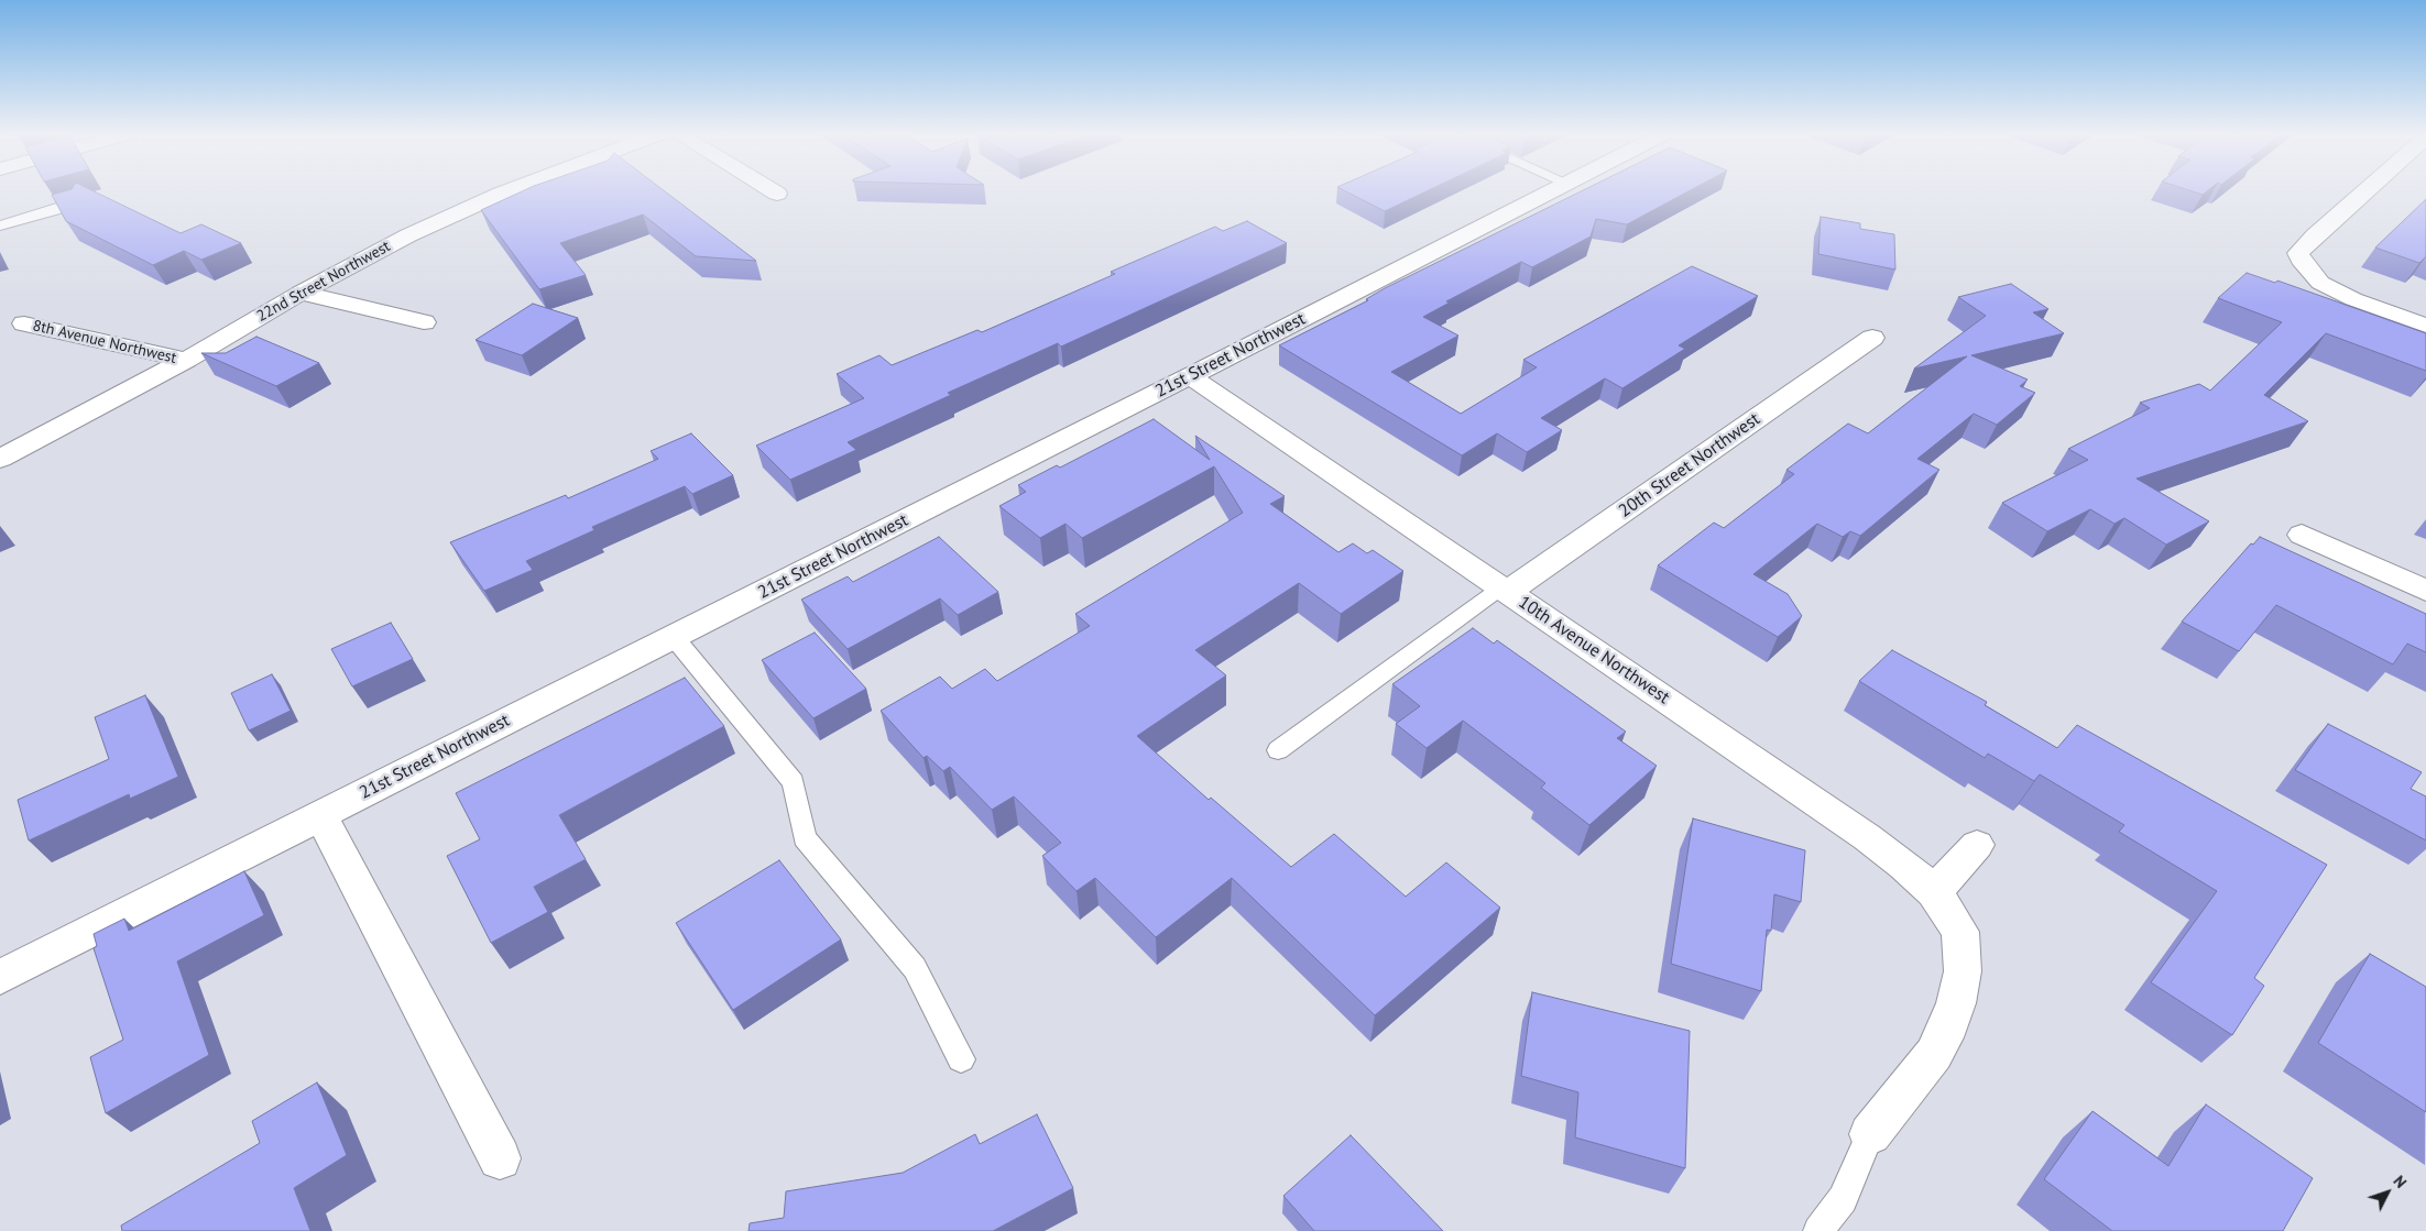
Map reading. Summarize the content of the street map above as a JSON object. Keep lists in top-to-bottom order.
{
  "streets": {
    "street": [
      "22nd Street Northwest",
      "8th Avenue Northwest",
      "21st Street Northwest",
      "20th Street Northwest",
      "10th Avenue Northwest"
    ]
  },
  "crossings": [
    ["22nd Street Northwest", "8th Avenue Northwest"],
    ["21st Street Northwest", "10th Avenue Northwest"],
    ["20th Street Northwest", "10th Avenue Northwest"]
  ],
  "north": "top right"
}
